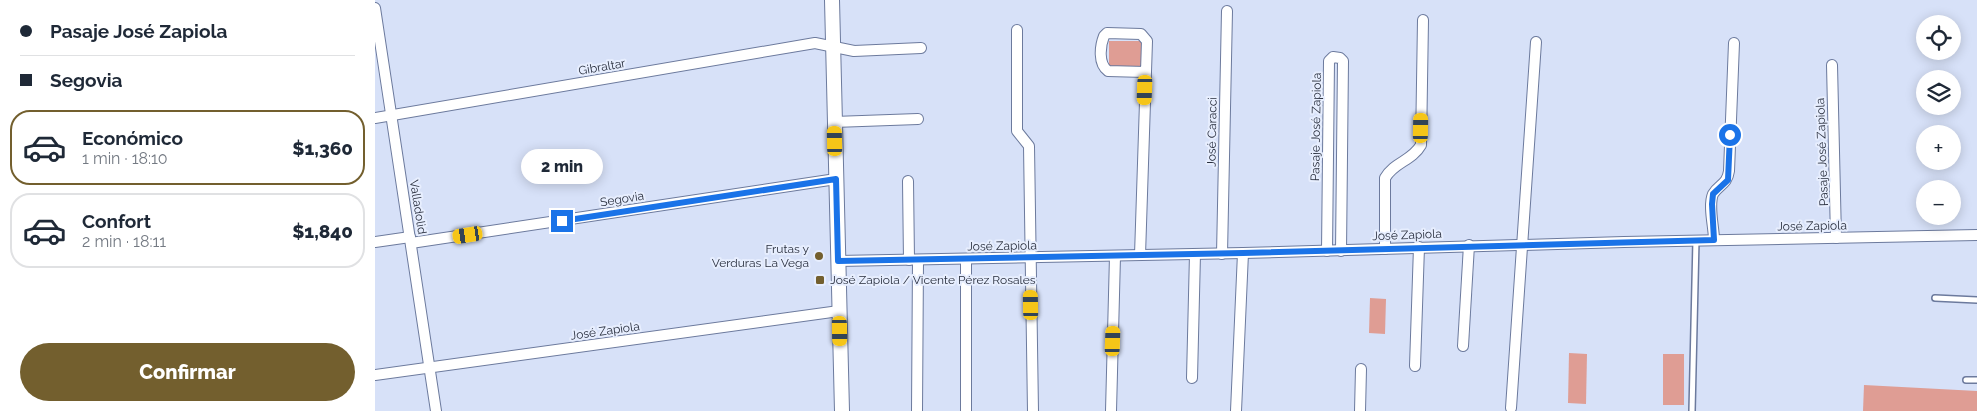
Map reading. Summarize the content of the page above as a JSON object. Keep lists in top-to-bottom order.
{
  "streets": {
    "street": [
      "Gibraltar",
      "Pasaje José Zapiola",
      "José Caracci",
      "Segovia",
      "Valladolid",
      "José Zapiola"
    ]
  },
  "crossings": [
    ["Gibraltar", "Valladolid"],
    ["Pasaje José Zapiola", "José Zapiola"],
    ["José Caracci", "José Zapiola"],
    ["Segovia", "Valladolid"],
    ["Valladolid", "José Zapiola"]
  ],
  "places": {
    "other": ["Frutas y Verduras La Vega"],
    "transit": ["José Zapiola / Vicente Pérez Rosales"]
  },
  "page": {
    "banner": ["Pasaje José Zapiola", "Segovia"],
    "map_buttons": ["+", "−"],
    "list": [
      {
        "name": "Económico",
        "note": "1 min · 18:10",
        "value": "$1,360"
      },
      {
        "name": "Confort",
        "note": "2 min · 18:11",
        "value": "$1,840"
      }
    ],
    "bubble": "2 min",
    "buttons": "Confirmar"
  }
}
